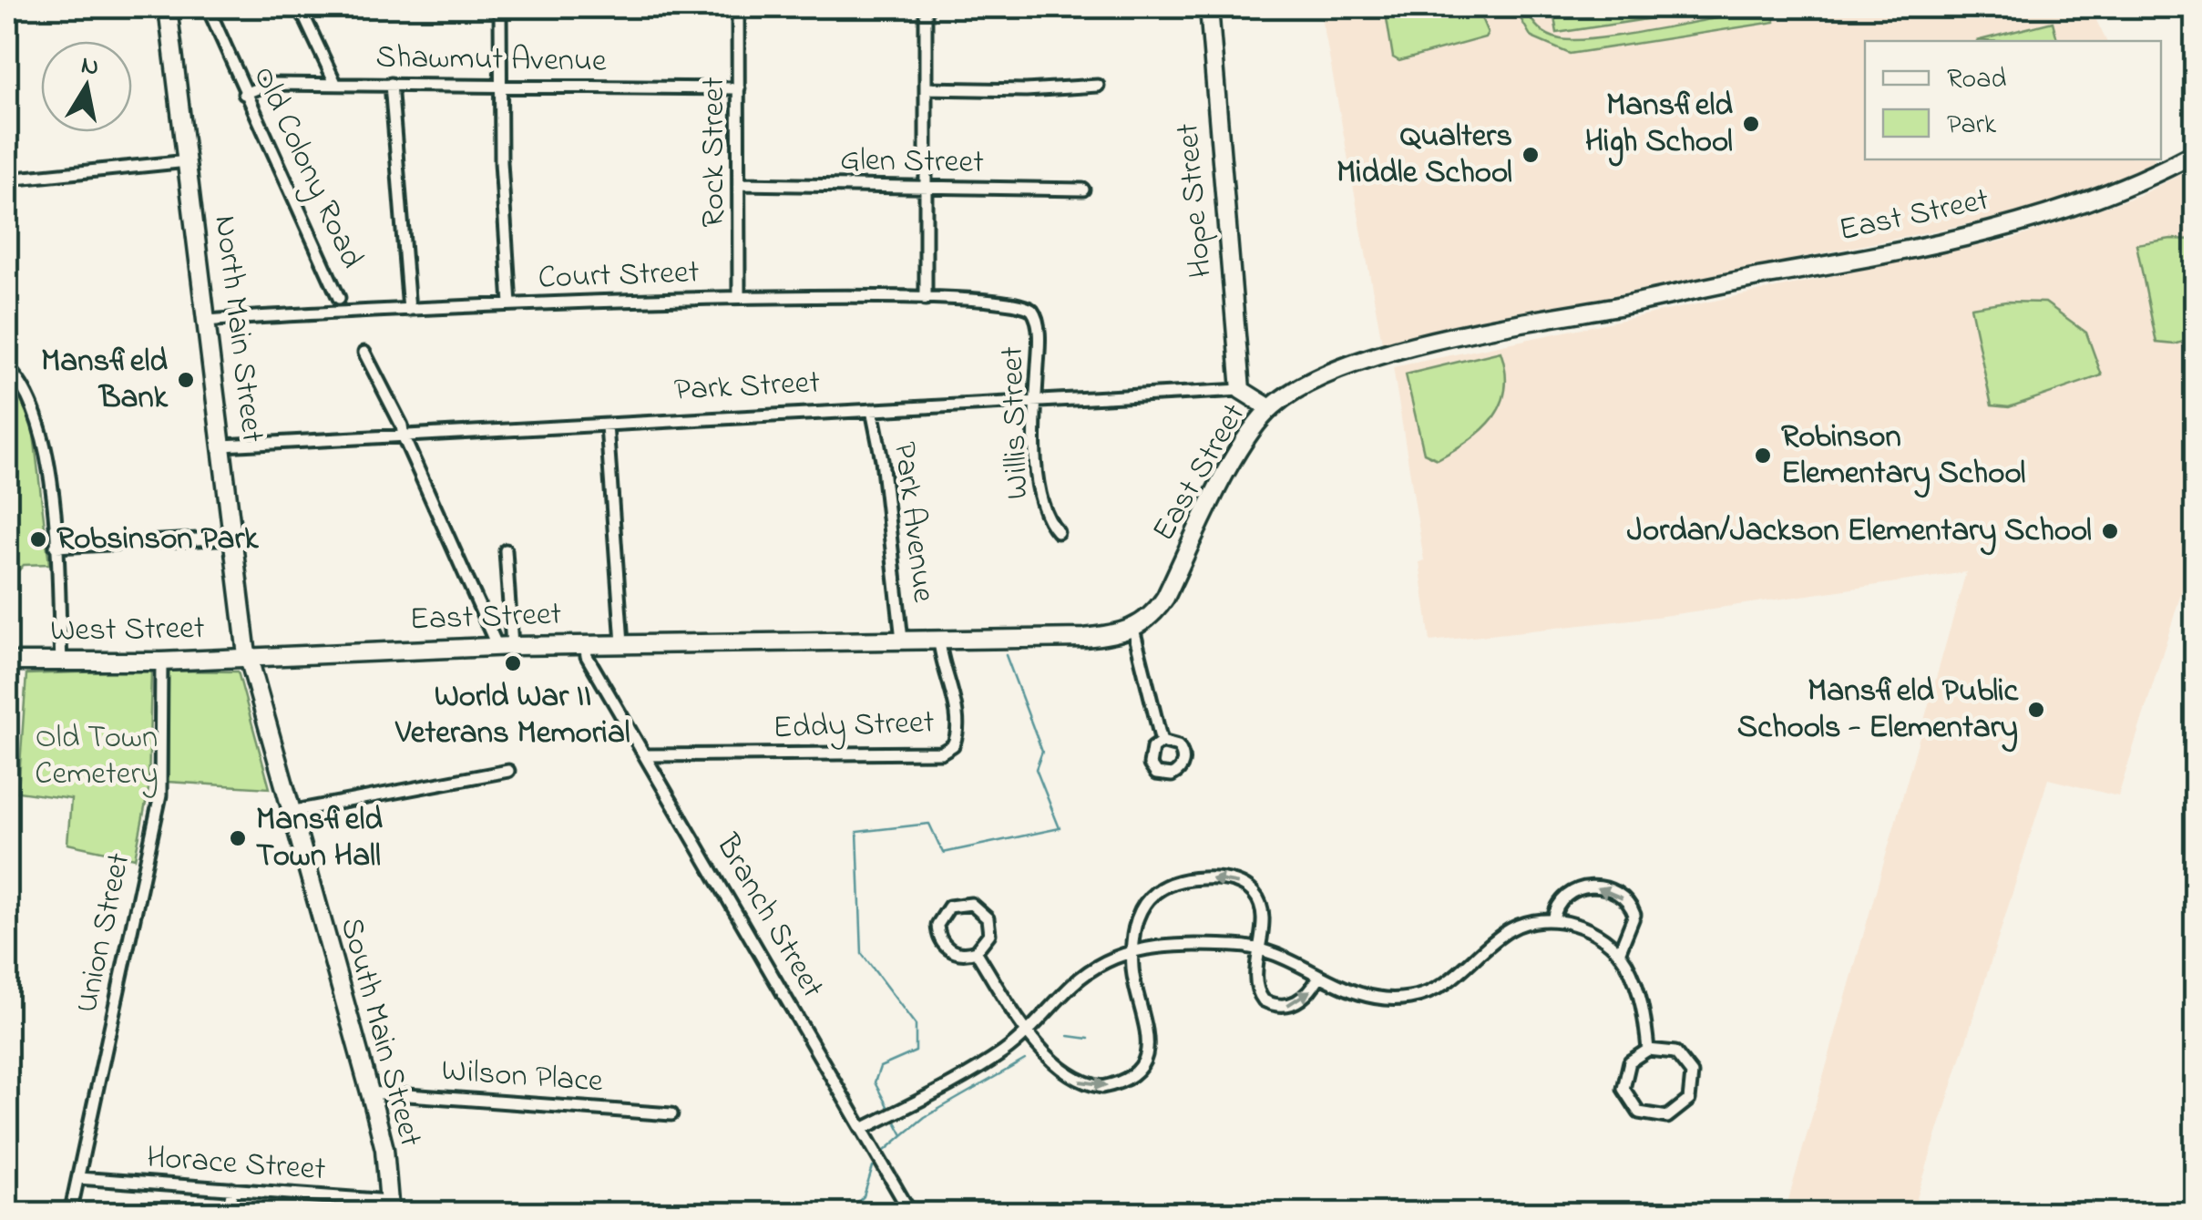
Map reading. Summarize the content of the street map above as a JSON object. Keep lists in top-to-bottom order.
{
  "streets": {
    "main road": [
      "Hope Street",
      "East Street",
      "North Main Street",
      "West Street",
      "South Main Street"
    ],
    "street": [
      "Shawmut Avenue",
      "Rock Street",
      "Glen Street",
      "Old Colony Road",
      "Court Street",
      "Park Street",
      "Willis Street",
      "Park Avenue",
      "Eddy Street",
      "Branch Street",
      "Union Street",
      "Wilson Place",
      "Horace Street"
    ]
  },
  "crossings": [
    ["Shawmut Avenue", "Rock Street"],
    ["Shawmut Avenue", "Old Colony Road"],
    ["Rock Street", "Glen Street"],
    ["Rock Street", "Court Street"],
    ["Hope Street", "Park Street"],
    ["East Street", "North Main Street"],
    ["East Street", "Park Avenue"],
    ["East Street", "West Street"],
    ["East Street", "Eddy Street"],
    ["East Street", "Branch Street"],
    ["East Street", "South Main Street"],
    ["Court Street", "North Main Street"],
    ["Court Street", "Willis Street"],
    ["North Main Street", "Park Street"],
    ["North Main Street", "West Street"],
    ["North Main Street", "South Main Street"],
    ["Park Street", "Willis Street"],
    ["Park Street", "Park Avenue"],
    ["West Street", "Union Street"],
    ["West Street", "South Main Street"],
    ["Eddy Street", "Branch Street"],
    ["Union Street", "Horace Street"],
    ["South Main Street", "Wilson Place"],
    ["South Main Street", "Horace Street"]
  ],
  "parks": ["Old Town Cemetery"],
  "places": [
    "Mansfield High School",
    "Qualters Middle School",
    "Mansfield Bank",
    "Robinson Elementary School",
    "Jordan/Jackson Elementary School",
    "Robsinson Park",
    "World War II Veterans Memorial",
    "Mansfield Public Schools - Elementary",
    "Mansfield Town Hall"
  ],
  "legend": ["Road", "Park"],
  "north": "top"
}
